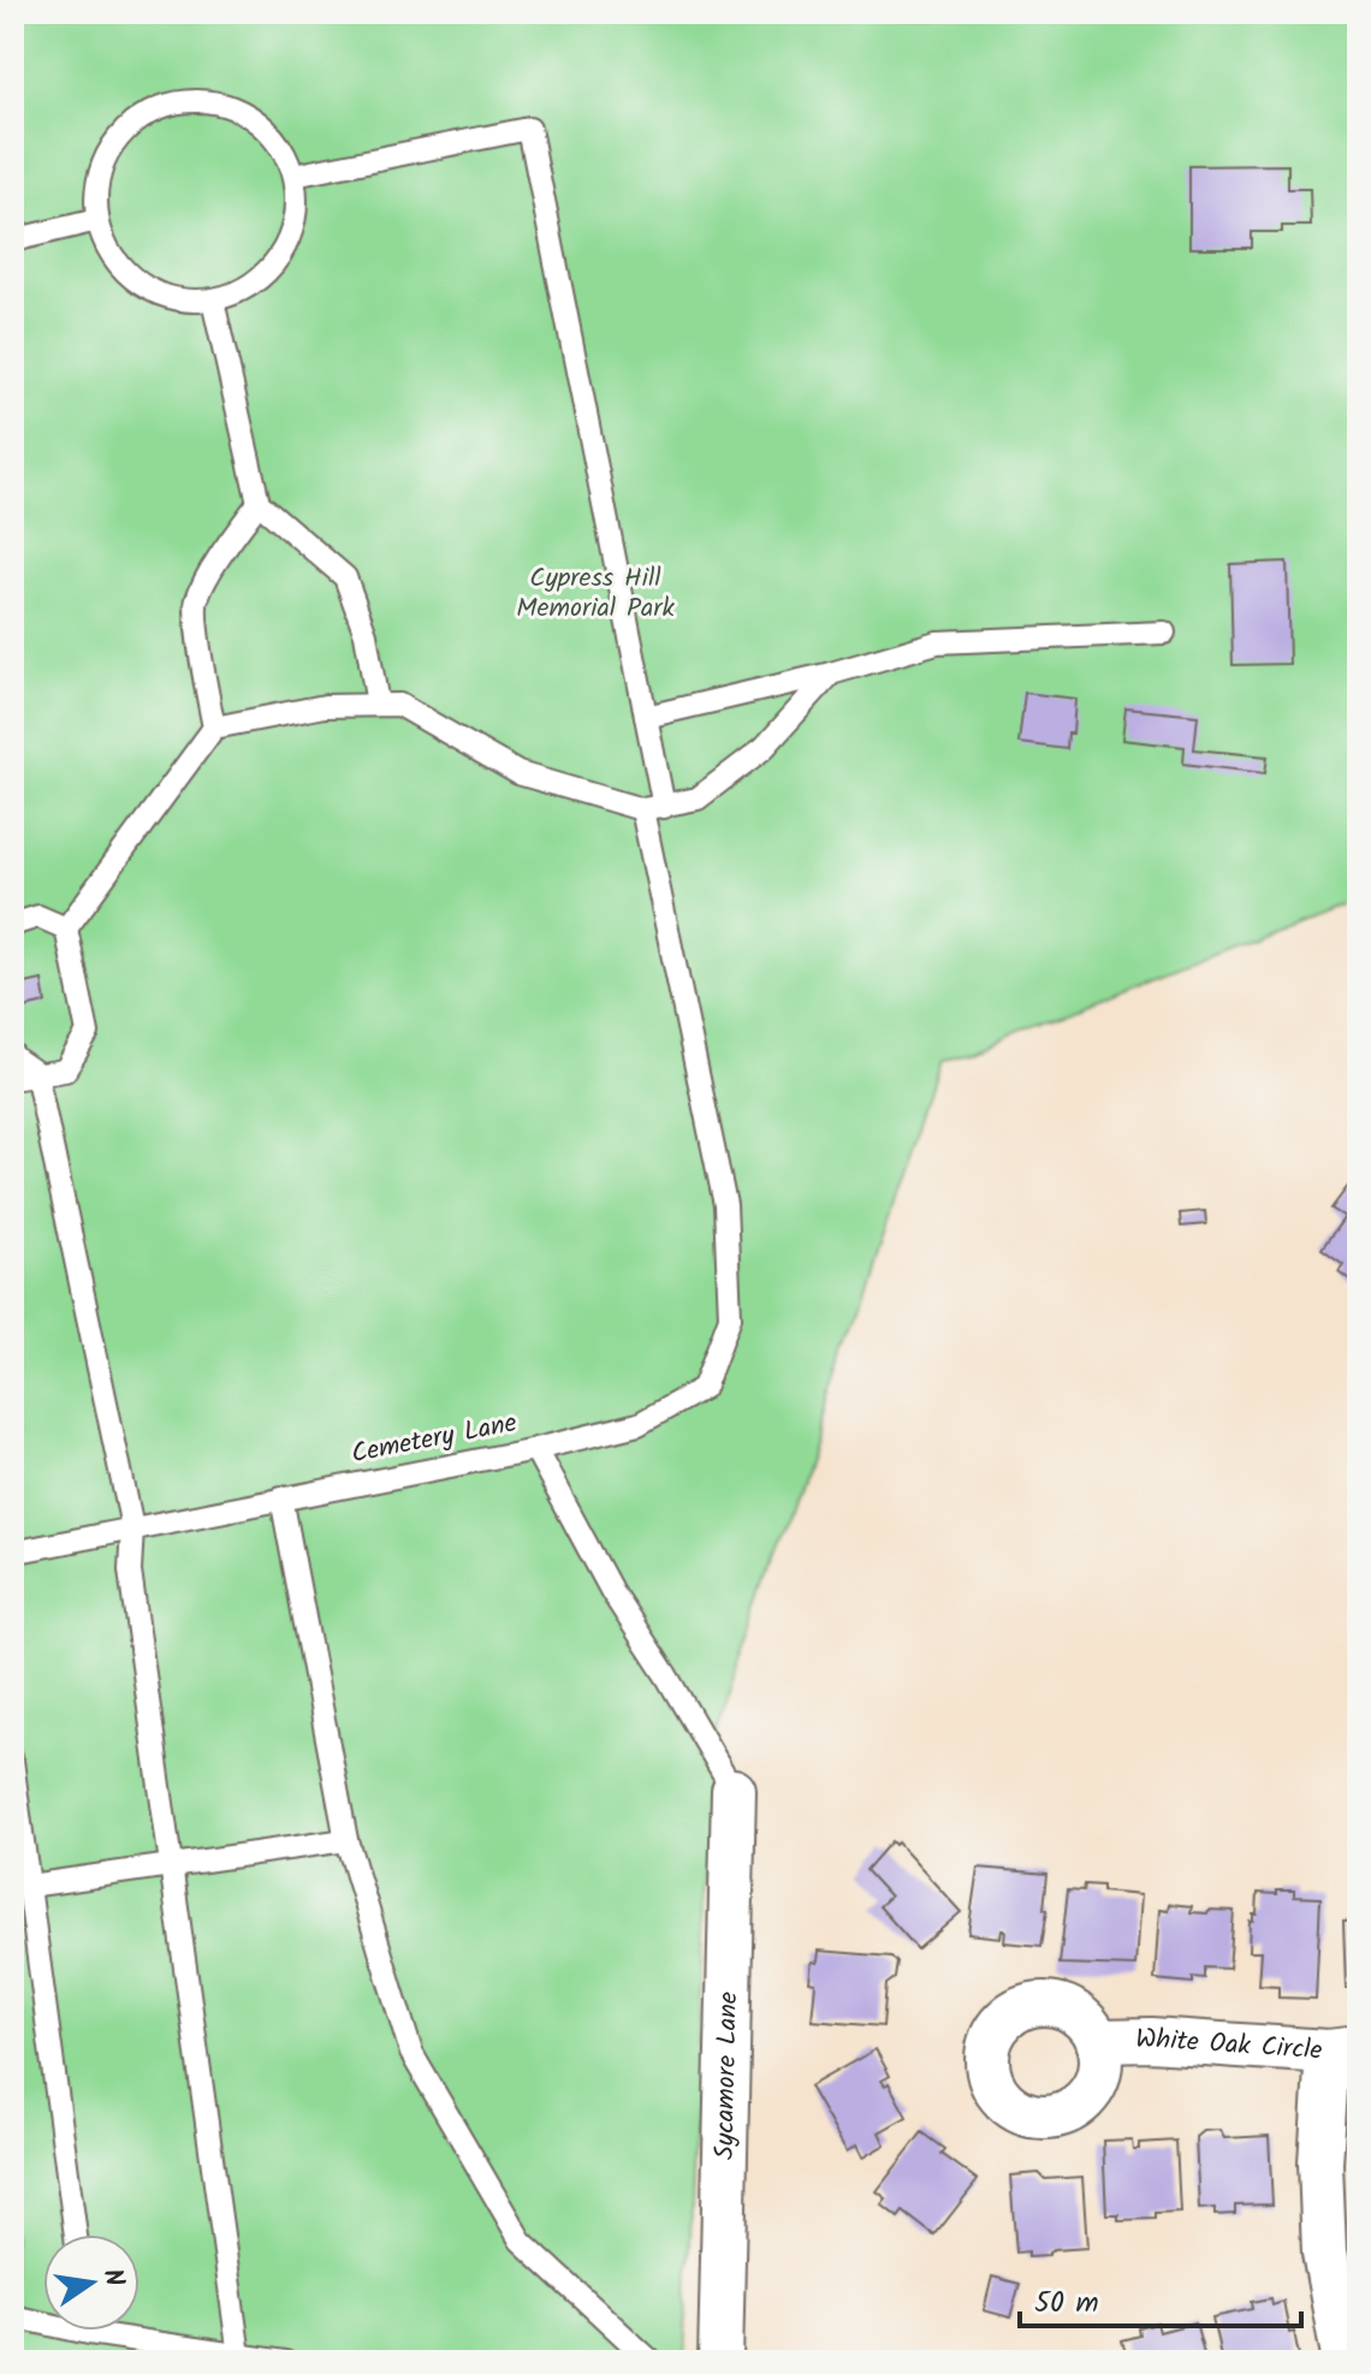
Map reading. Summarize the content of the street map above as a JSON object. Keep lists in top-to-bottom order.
{
  "streets": {
    "street": ["White Oak Circle", "Sycamore Lane"],
    "lane": ["Cemetery Lane"]
  },
  "crossings": [
    ["Cemetery Lane", "Sycamore Lane"]
  ],
  "parks": ["Cypress Hill Memorial Park"],
  "scale_bar": "50 m",
  "north": "right"
}
